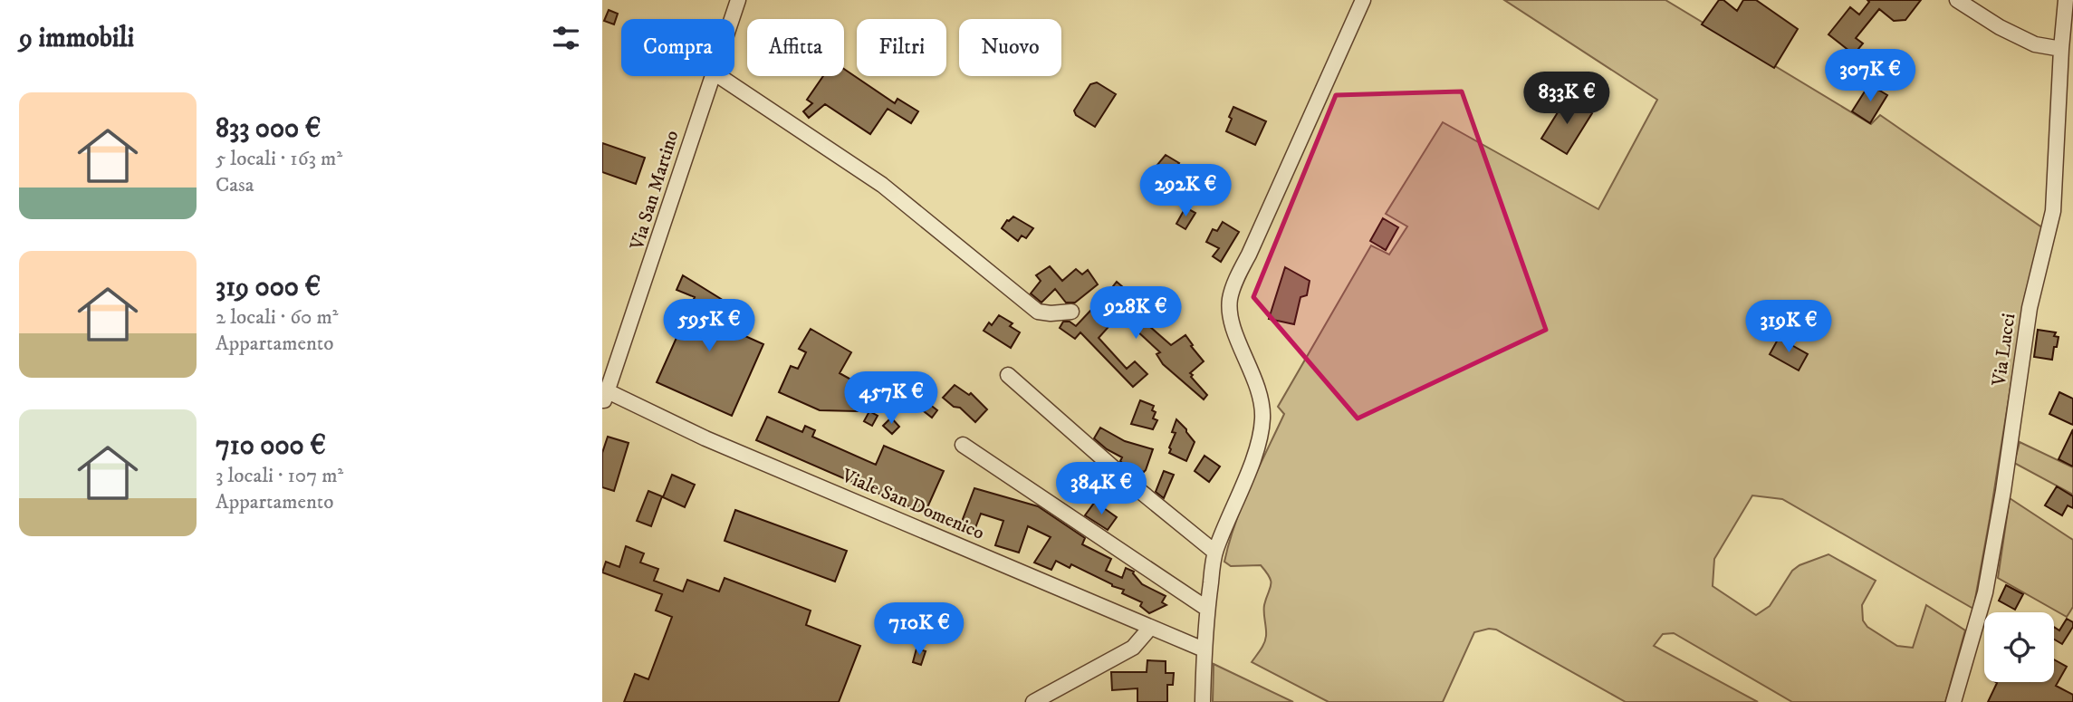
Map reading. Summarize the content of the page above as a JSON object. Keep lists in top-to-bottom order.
{
  "streets": {
    "street": ["Via San Martino", "Via Lucci", "Viale San Domenico"]
  },
  "crossings": [
    ["Via San Martino", "Viale San Domenico"]
  ],
  "page": {
    "heading": "9 immobili",
    "chip": [
      "Compra",
      "Affitta",
      "Filtri",
      "Nuovo"
    ],
    "price": [
      "307K €",
      "833K €",
      "292K €",
      "928K €",
      "595K €",
      "319K €",
      "457K €",
      "384K €",
      "710K €"
    ],
    "list": [
      {
        "name": "833 000 €",
        "note": "5 locali · 163 m² · Casa"
      },
      {
        "name": "319 000 €",
        "note": "2 locali · 60 m² · Appartamento"
      },
      {
        "name": "710 000 €",
        "note": "3 locali · 107 m² · Appartamento"
      }
    ]
  }
}
